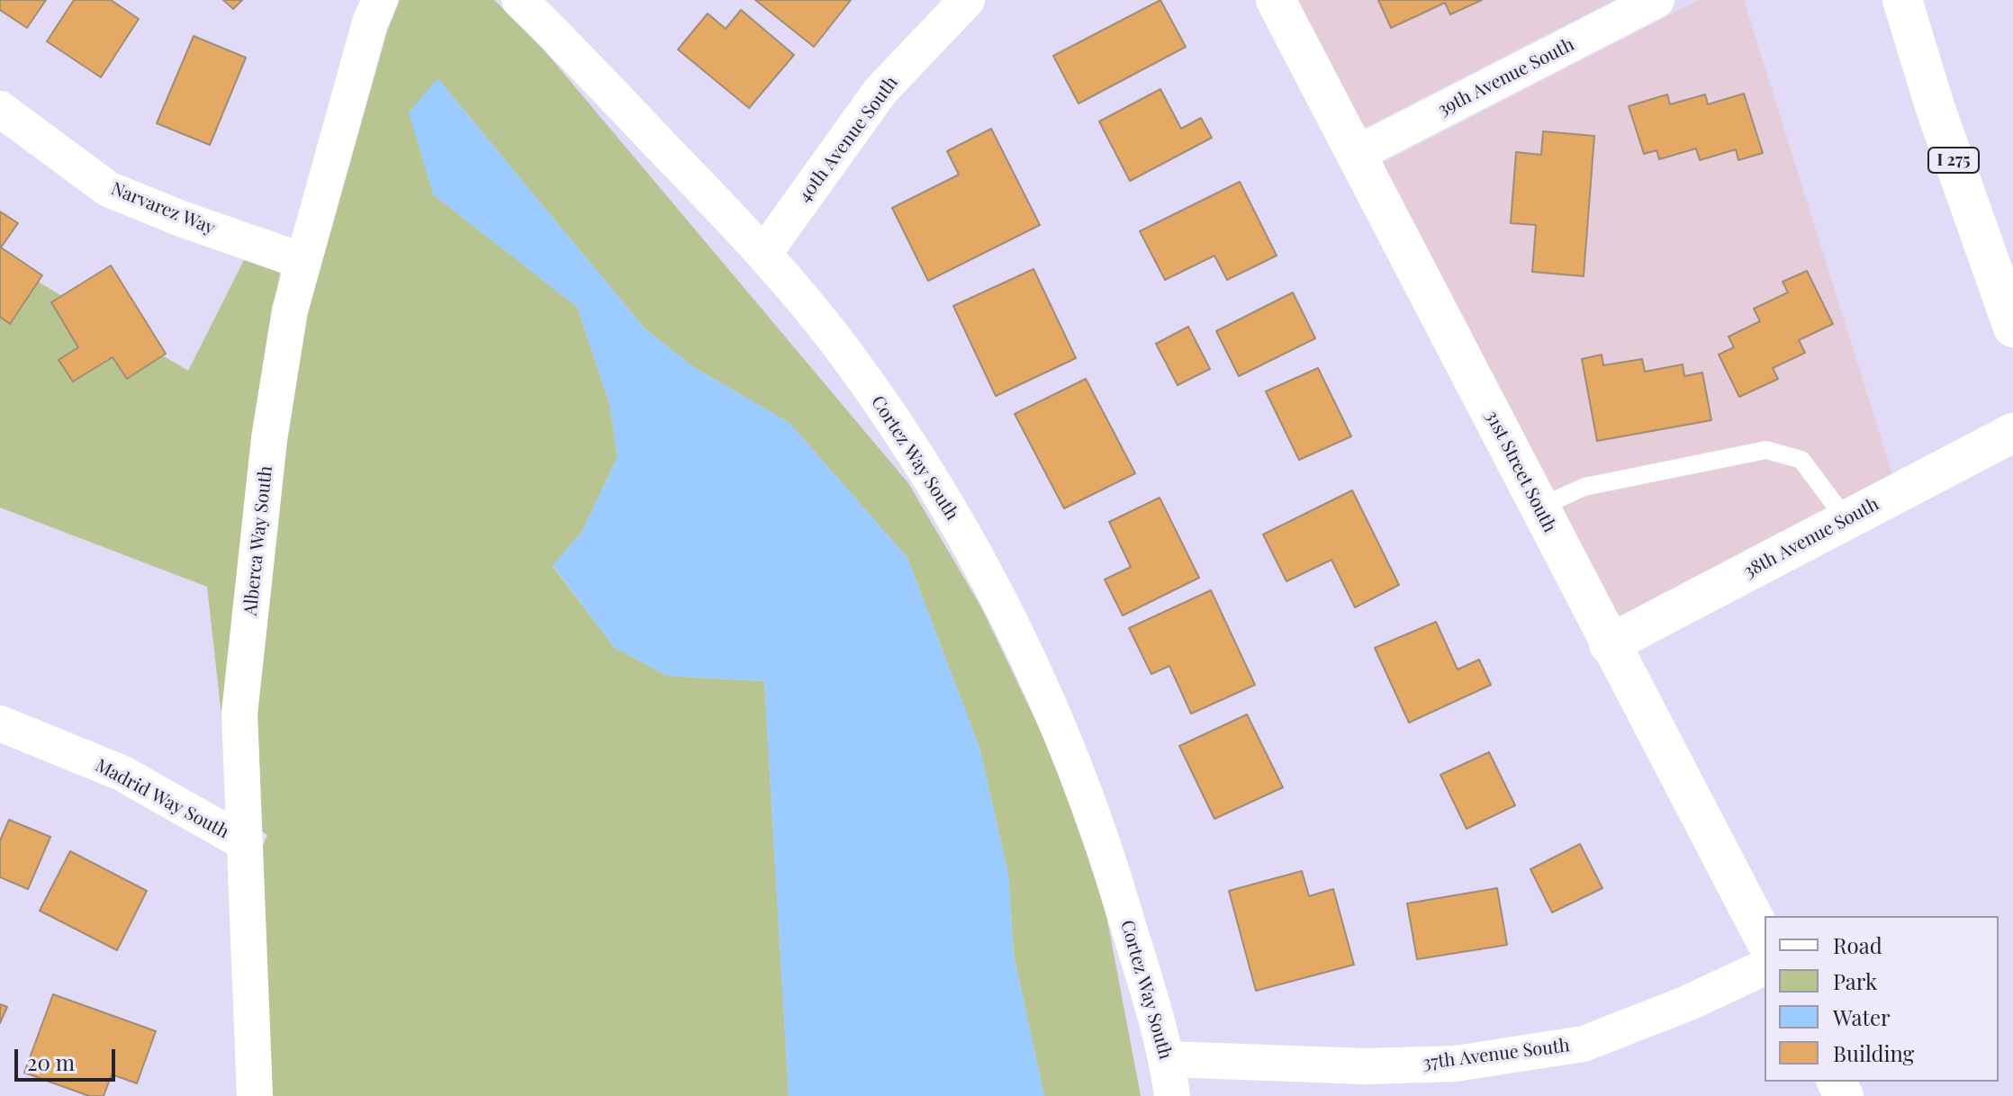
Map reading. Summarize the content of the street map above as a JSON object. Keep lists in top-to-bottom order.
{
  "streets": {
    "main road": ["I 275", "31st Street South", "38th Avenue South"],
    "street": [
      "39th Avenue South",
      "40th Avenue South",
      "Narvarez Way",
      "Cortez Way South",
      "Alberca Way South",
      "Madrid Way South",
      "37th Avenue South"
    ]
  },
  "crossings": [
    ["39th Avenue South", "31st Street South"],
    ["40th Avenue South", "Cortez Way South"],
    ["Narvarez Way", "Alberca Way South"],
    ["Cortez Way South", "37th Avenue South"],
    ["31st Street South", "38th Avenue South"],
    ["Alberca Way South", "Madrid Way South"]
  ],
  "legend": [
    "Road",
    "Park",
    "Water",
    "Building"
  ],
  "scale_bar": "20 m"
}
